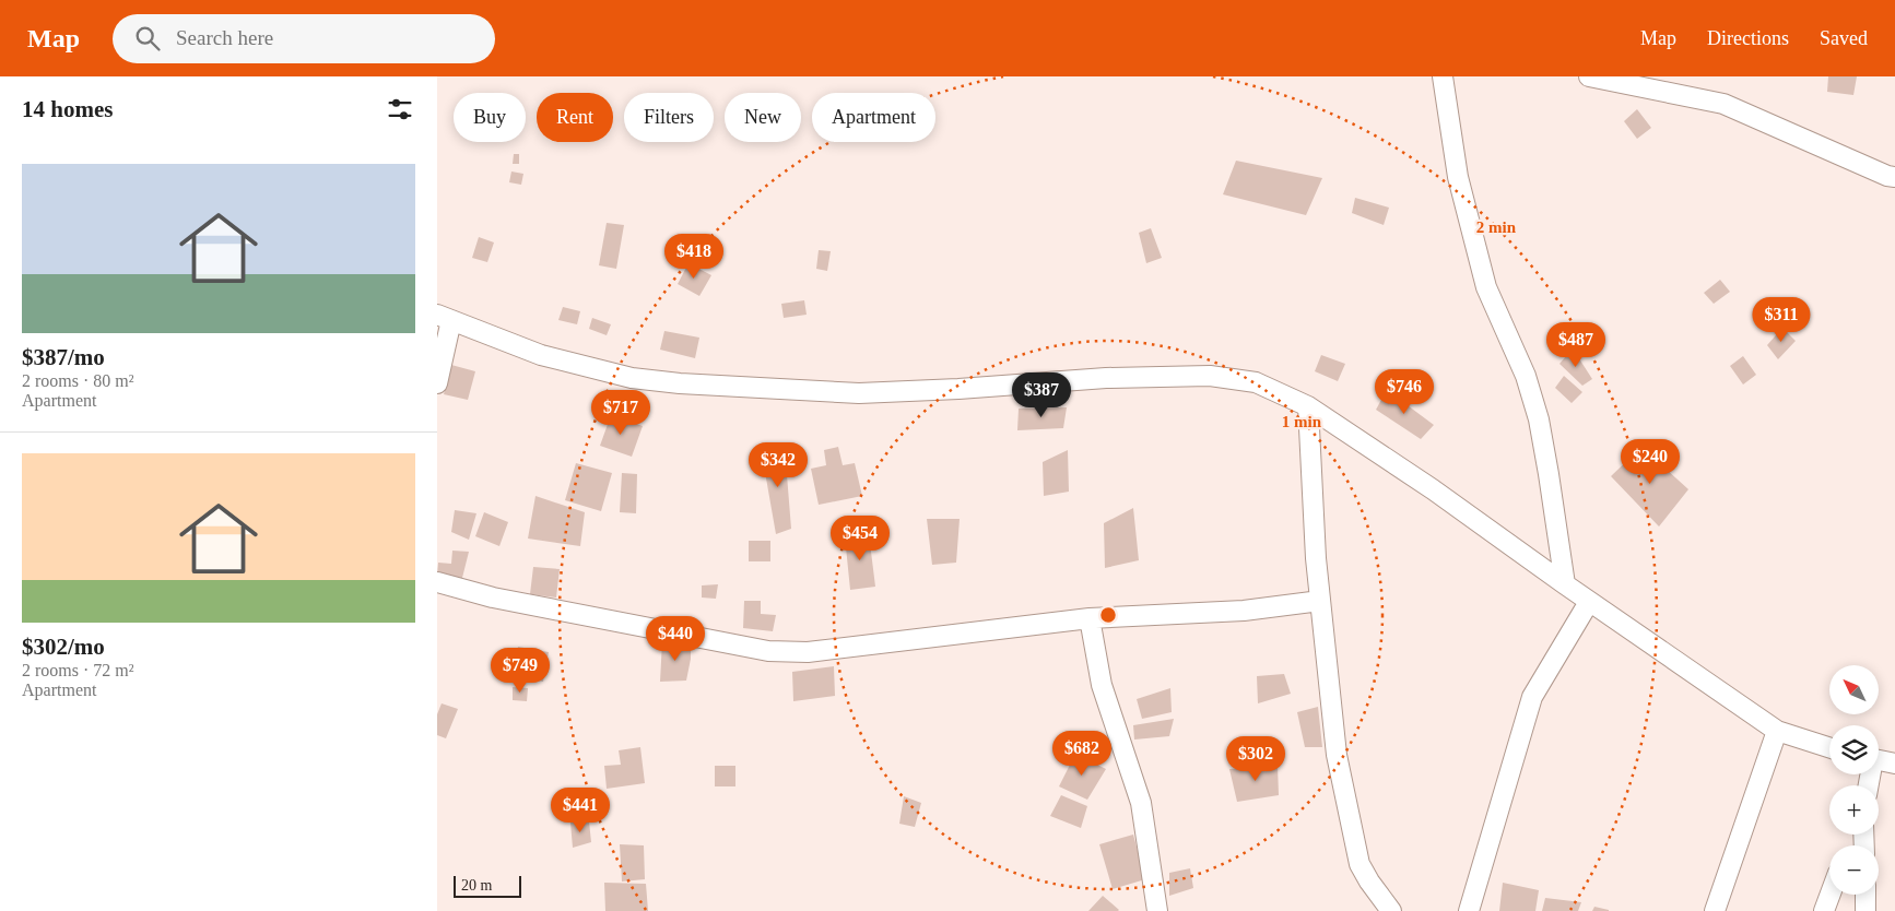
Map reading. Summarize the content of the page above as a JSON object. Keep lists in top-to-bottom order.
{
  "scale_bar": "20 m",
  "north": "top left",
  "page": {
    "header": "Map",
    "search": "Search here",
    "nav": ["Map", "Directions", "Saved"],
    "heading": "14 homes",
    "chip": [
      "Buy",
      "Rent",
      "Filters",
      "New",
      "Apartment"
    ],
    "list": [
      {
        "name": "$387/mo",
        "note": "2 rooms · 80 m² · Apartment"
      },
      {
        "name": "$302/mo",
        "note": "2 rooms · 72 m² · Apartment"
      }
    ],
    "price": [
      "$418",
      "$311",
      "$487",
      "$746",
      "$387",
      "$717",
      "$240",
      "$342",
      "$454",
      "$440",
      "$749",
      "$682",
      "$302",
      "$441"
    ],
    "map_buttons": ["+", "−"],
    "scale": "20 m"
  },
  "rings": ["2 min", "1 min"]
}
